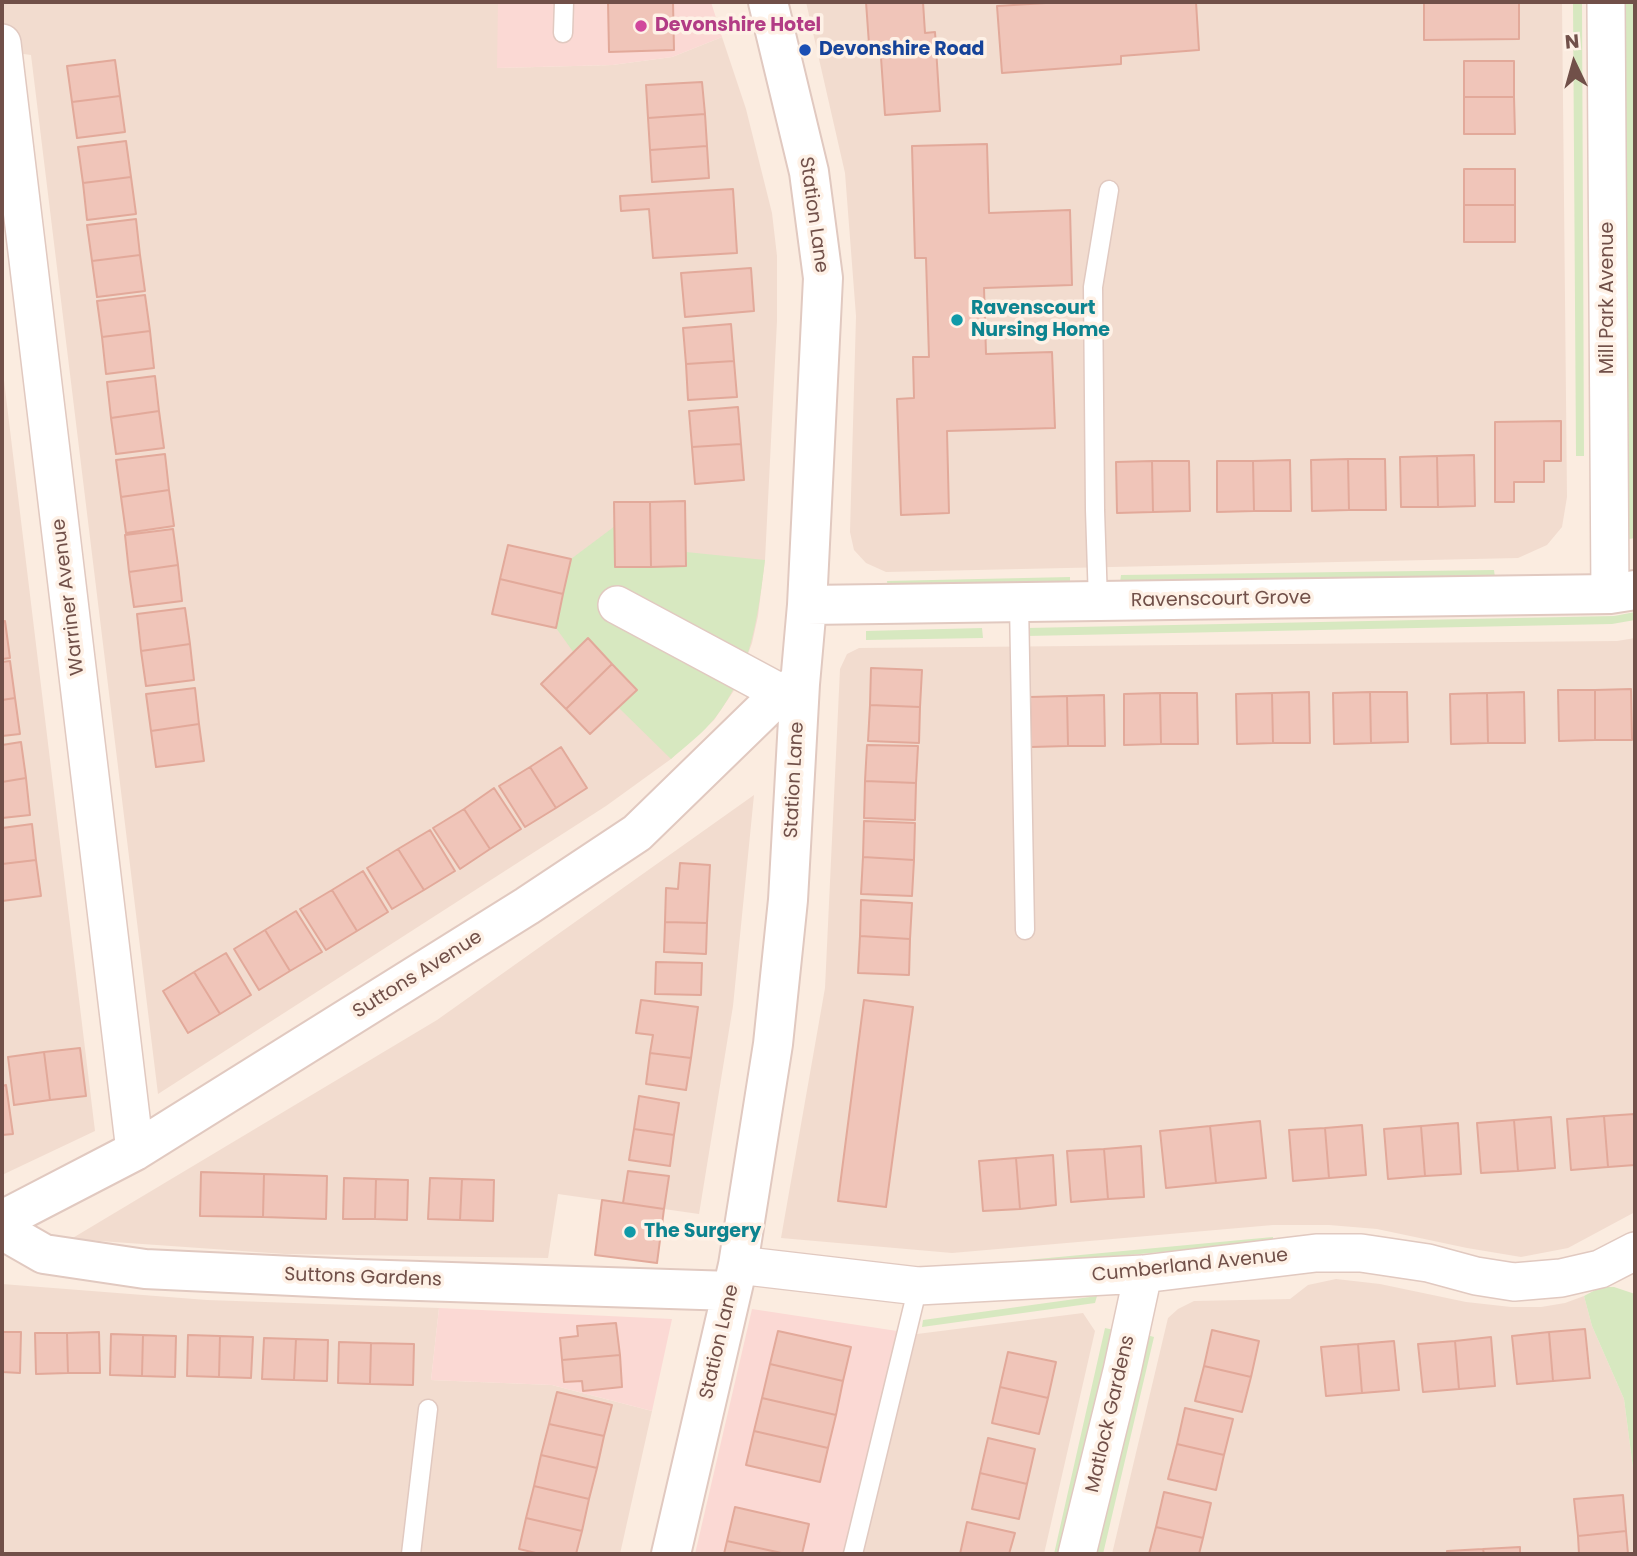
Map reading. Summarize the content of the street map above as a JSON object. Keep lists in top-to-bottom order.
{
  "streets": {
    "street": [
      "Station Lane",
      "Mill Park Avenue",
      "Warriner Avenue",
      "Ravenscourt Grove",
      "Suttons Avenue",
      "Cumberland Avenue",
      "Suttons Gardens",
      "Matlock Gardens"
    ]
  },
  "crossings": [
    ["Station Lane", "Ravenscourt Grove"],
    ["Station Lane", "Suttons Avenue"],
    ["Station Lane", "Cumberland Avenue"],
    ["Station Lane", "Suttons Gardens"],
    ["Mill Park Avenue", "Ravenscourt Grove"],
    ["Warriner Avenue", "Suttons Avenue"],
    ["Cumberland Avenue", "Suttons Gardens"],
    ["Cumberland Avenue", "Matlock Gardens"]
  ],
  "places": [
    "Devonshire Hotel",
    "Devonshire Road",
    "Ravenscourt Nursing Home",
    "The Surgery"
  ],
  "north": "top"
}
